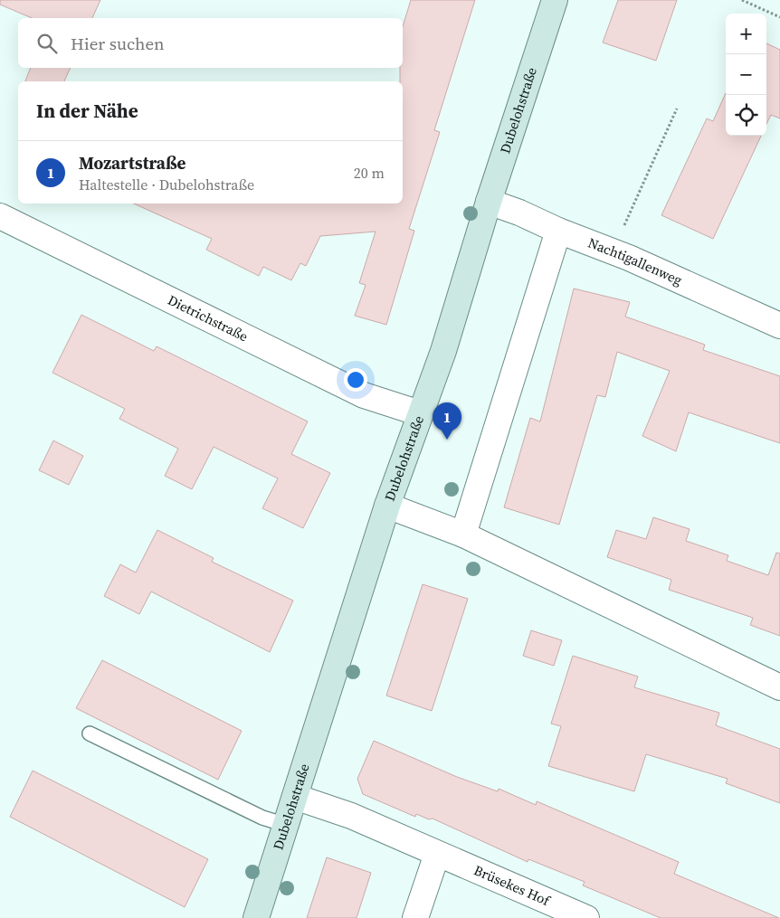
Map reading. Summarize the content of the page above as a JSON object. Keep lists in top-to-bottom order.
{
  "streets": {
    "main road": ["Dubelohstraße"],
    "street": ["Nachtigallenweg", "Dietrichstraße", "Brüsekes Hof"]
  },
  "crossings": [
    ["Dubelohstraße", "Nachtigallenweg"],
    ["Dubelohstraße", "Dietrichstraße"],
    ["Dubelohstraße", "Brüsekes Hof"]
  ],
  "page": {
    "map_buttons": ["+", "−"],
    "search": "Hier suchen",
    "heading": "In der Nähe",
    "list": [
      {
        "mark": "1",
        "name": "Mozartstraße",
        "note": "Haltestelle · Dubelohstraße",
        "value": "20 m"
      }
    ],
    "pins": "1"
  }
}
